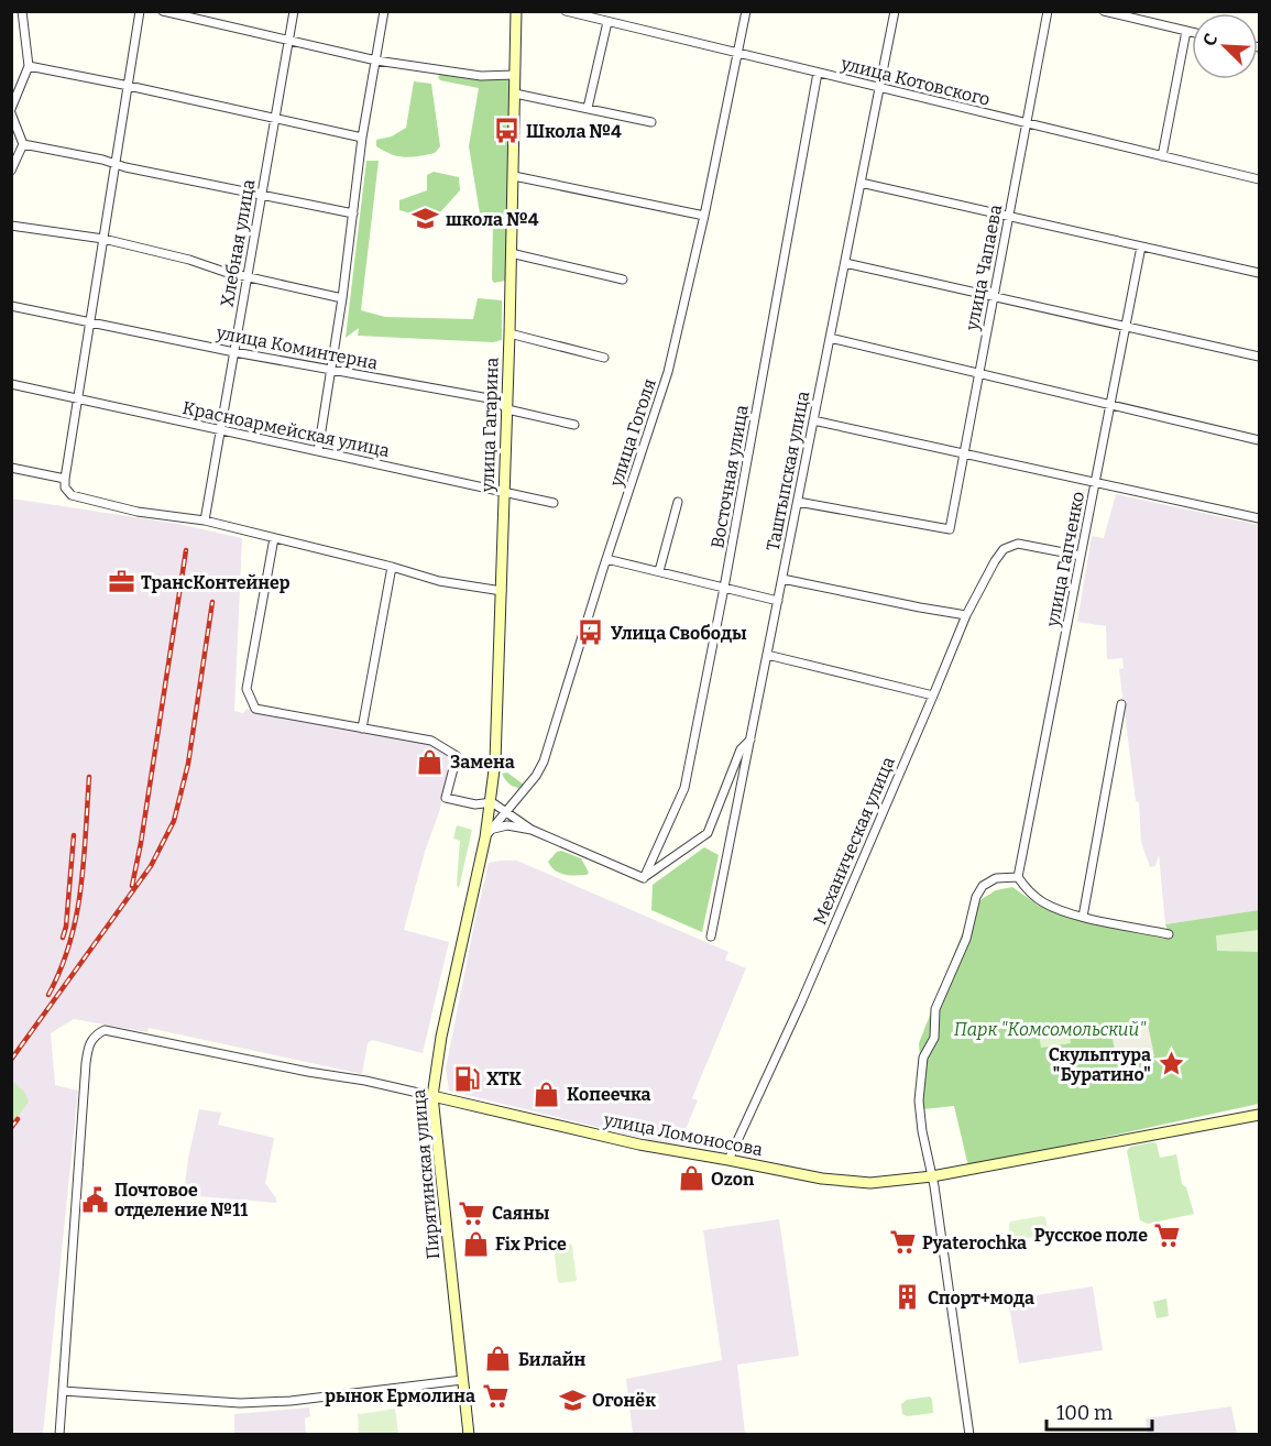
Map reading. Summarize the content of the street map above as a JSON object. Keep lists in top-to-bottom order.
{
  "streets": {
    "street": [
      "улица Котовского",
      "Хлебная улица",
      "улица Чапаева",
      "улица Коминтерна",
      "улица Гагарина",
      "Красноармейская улица",
      "улица Гоголя",
      "Таштыпская улица",
      "Восточная улица",
      "улица Гапченко",
      "Механическая улица",
      "улица Ломоносова",
      "Пирятинская улица"
    ]
  },
  "crossings": [
    ["улица Котовского", "улица Чапаева"],
    ["улица Котовского", "улица Гоголя"],
    ["улица Котовского", "Таштыпская улица"],
    ["улица Котовского", "Восточная улица"],
    ["Хлебная улица", "улица Коминтерна"],
    ["Хлебная улица", "Красноармейская улица"],
    ["улица Чапаева", "Таштыпская улица"],
    ["улица Коминтерна", "улица Гагарина"],
    ["улица Гагарина", "Красноармейская улица"],
    ["улица Гагарина", "улица Гоголя"],
    ["улица Гагарина", "Пирятинская улица"],
    ["улица Гоголя", "Пирятинская улица"],
    ["улица Гапченко", "Механическая улица"],
    ["Механическая улица", "улица Ломоносова"],
    ["улица Ломоносова", "Пирятинская улица"]
  ],
  "parks": ["Парк \"Комсомольский\""],
  "places": {
    "bus stop": ["Школа №4", "Улица Свободы"],
    "school or university": ["школа №4", "Огонёк"],
    "office": ["ТрансКонтейнер"],
    "shop": [
      "Замена",
      "Копеечка",
      "Ozon",
      "Fix Price",
      "Билайн"
    ],
    "place": ["Скульптура \"Буратино\""],
    "fuel station": ["ХТК"],
    "public building": ["Почтовое отделение №11"],
    "supermarket": [
      "Саяны",
      "Русское поле",
      "Pyaterochka",
      "рынок Ермолина"
    ],
    "building": ["Спорт+мода"]
  },
  "scale_bar": "100 m",
  "north": "top left"
}
